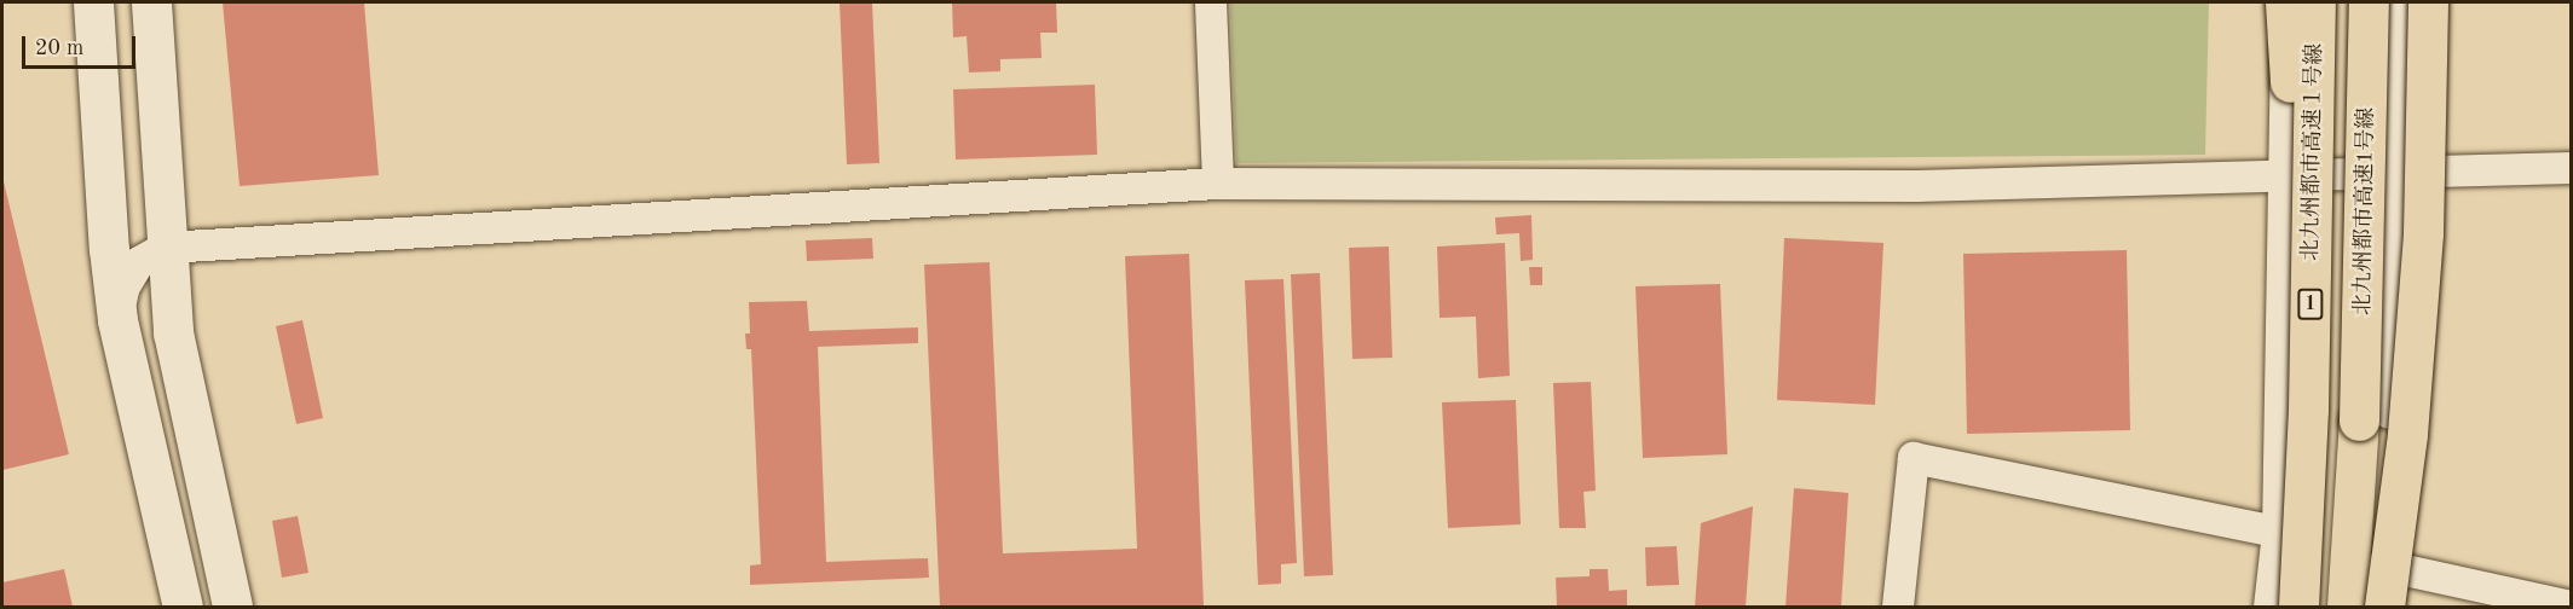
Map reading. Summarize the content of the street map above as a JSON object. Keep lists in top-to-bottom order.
{
  "streets": {
    "highway": ["北九州都市高速１号線", "北九州都市高速1号線", "1"]
  },
  "scale_bar": "20 m"
}
